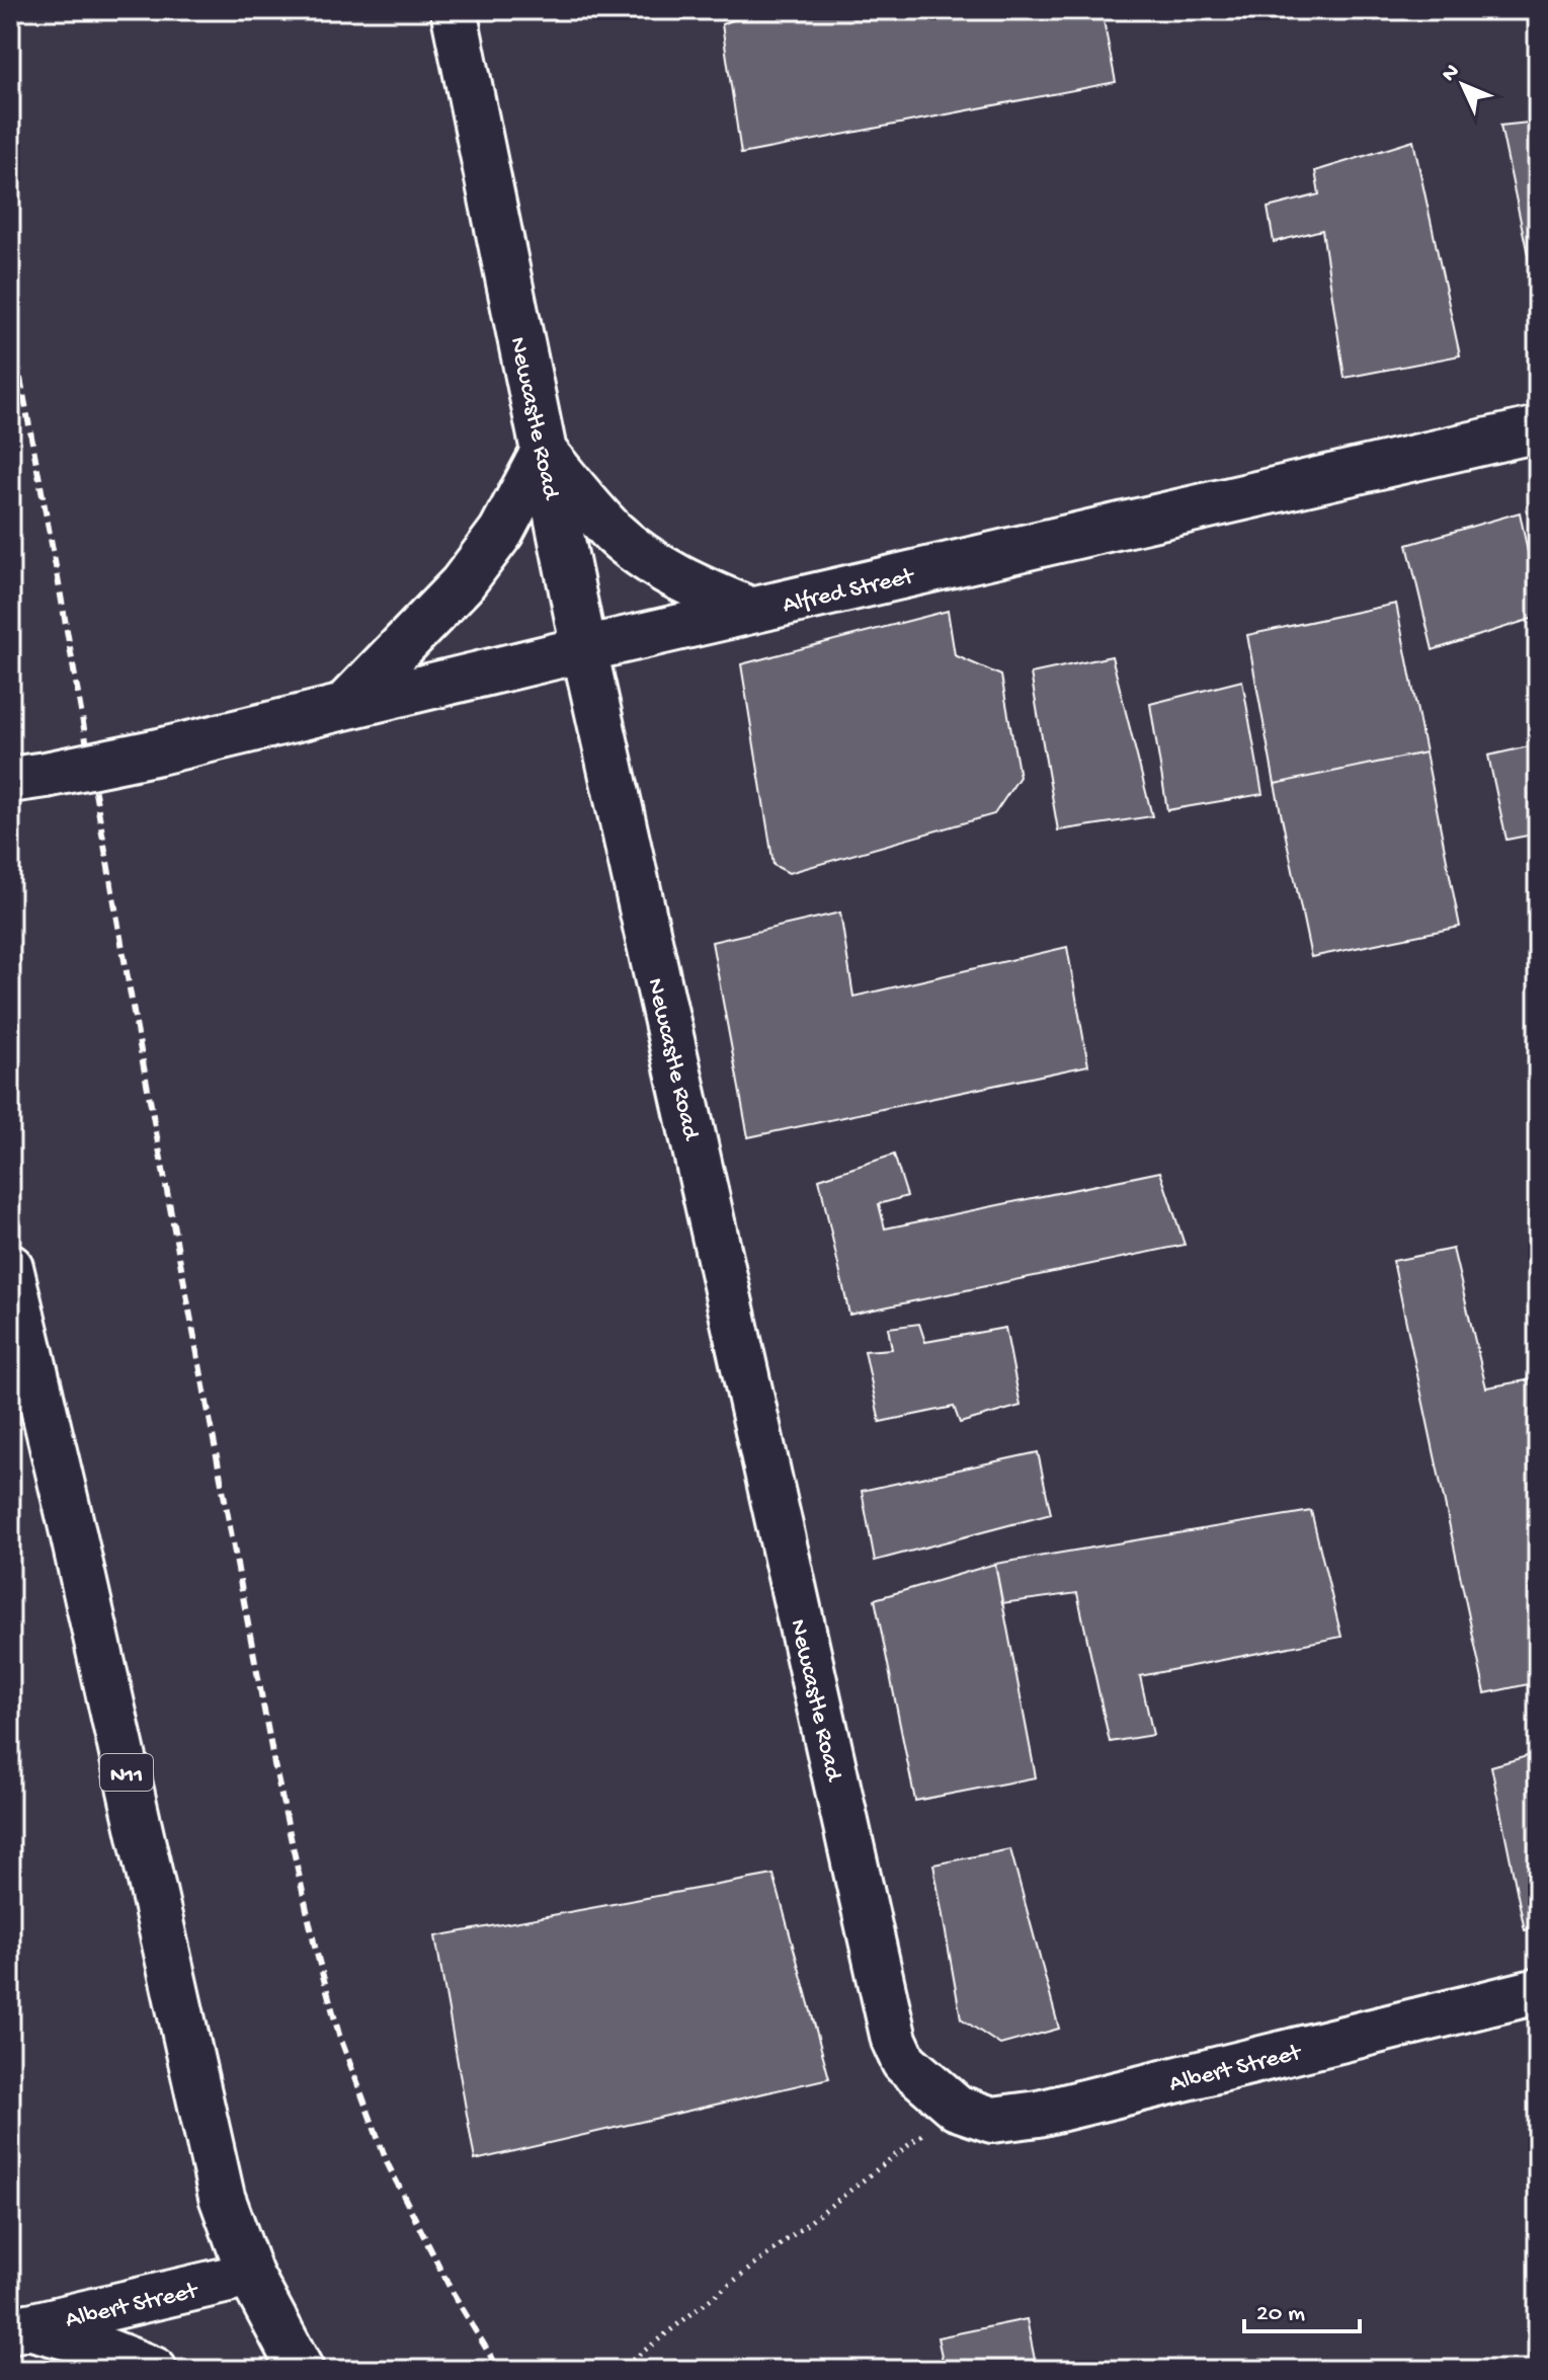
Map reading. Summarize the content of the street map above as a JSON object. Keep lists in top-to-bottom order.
{
  "streets": {
    "main road": [
      "Newcastle Road",
      "Alfred Street",
      "N11",
      "Albert Street"
    ]
  },
  "crossings": [
    ["Newcastle Road", "Alfred Street"],
    ["Newcastle Road", "Albert Street"],
    ["N11", "Albert Street"]
  ],
  "scale_bar": "20 m",
  "north": "top left"
}
